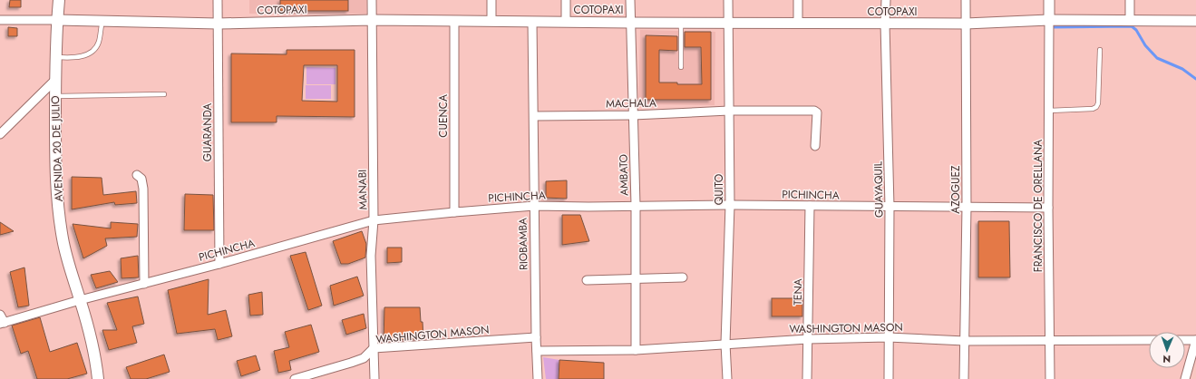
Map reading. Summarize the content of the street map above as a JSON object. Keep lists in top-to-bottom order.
{
  "streets": {
    "main road": ["AVENIDA 20 DE JULIO"],
    "street": [
      "COTOPAXI",
      "MACHALA",
      "CUENCA",
      "GUARANDA",
      "AMBATO",
      "MANABI",
      "QUITO",
      "GUAYAQUIL",
      "AZOGUEZ",
      "PICHINCHA",
      "FRANCISCO DE ORELLANA",
      "RIOBAMBA",
      "TENA",
      "WASHINGTON MASON"
    ]
  },
  "crossings": [
    ["COTOPAXI", "CUENCA"],
    ["COTOPAXI", "GUARANDA"],
    ["COTOPAXI", "AVENIDA 20 DE JULIO"],
    ["COTOPAXI", "AMBATO"],
    ["COTOPAXI", "MANABI"],
    ["COTOPAXI", "QUITO"],
    ["COTOPAXI", "GUAYAQUIL"],
    ["COTOPAXI", "AZOGUEZ"],
    ["COTOPAXI", "FRANCISCO DE ORELLANA"],
    ["COTOPAXI", "RIOBAMBA"],
    ["MACHALA", "AMBATO"],
    ["MACHALA", "QUITO"],
    ["MACHALA", "RIOBAMBA"],
    ["CUENCA", "PICHINCHA"],
    ["GUARANDA", "PICHINCHA"],
    ["AVENIDA 20 DE JULIO", "PICHINCHA"],
    ["AMBATO", "PICHINCHA"],
    ["AMBATO", "WASHINGTON MASON"],
    ["MANABI", "PICHINCHA"],
    ["MANABI", "WASHINGTON MASON"],
    ["QUITO", "PICHINCHA"],
    ["QUITO", "WASHINGTON MASON"],
    ["GUAYAQUIL", "PICHINCHA"],
    ["GUAYAQUIL", "WASHINGTON MASON"],
    ["AZOGUEZ", "PICHINCHA"],
    ["AZOGUEZ", "WASHINGTON MASON"],
    ["PICHINCHA", "FRANCISCO DE ORELLANA"],
    ["PICHINCHA", "RIOBAMBA"],
    ["PICHINCHA", "TENA"],
    ["FRANCISCO DE ORELLANA", "WASHINGTON MASON"],
    ["RIOBAMBA", "WASHINGTON MASON"],
    ["TENA", "WASHINGTON MASON"]
  ],
  "north": "bottom"
}
